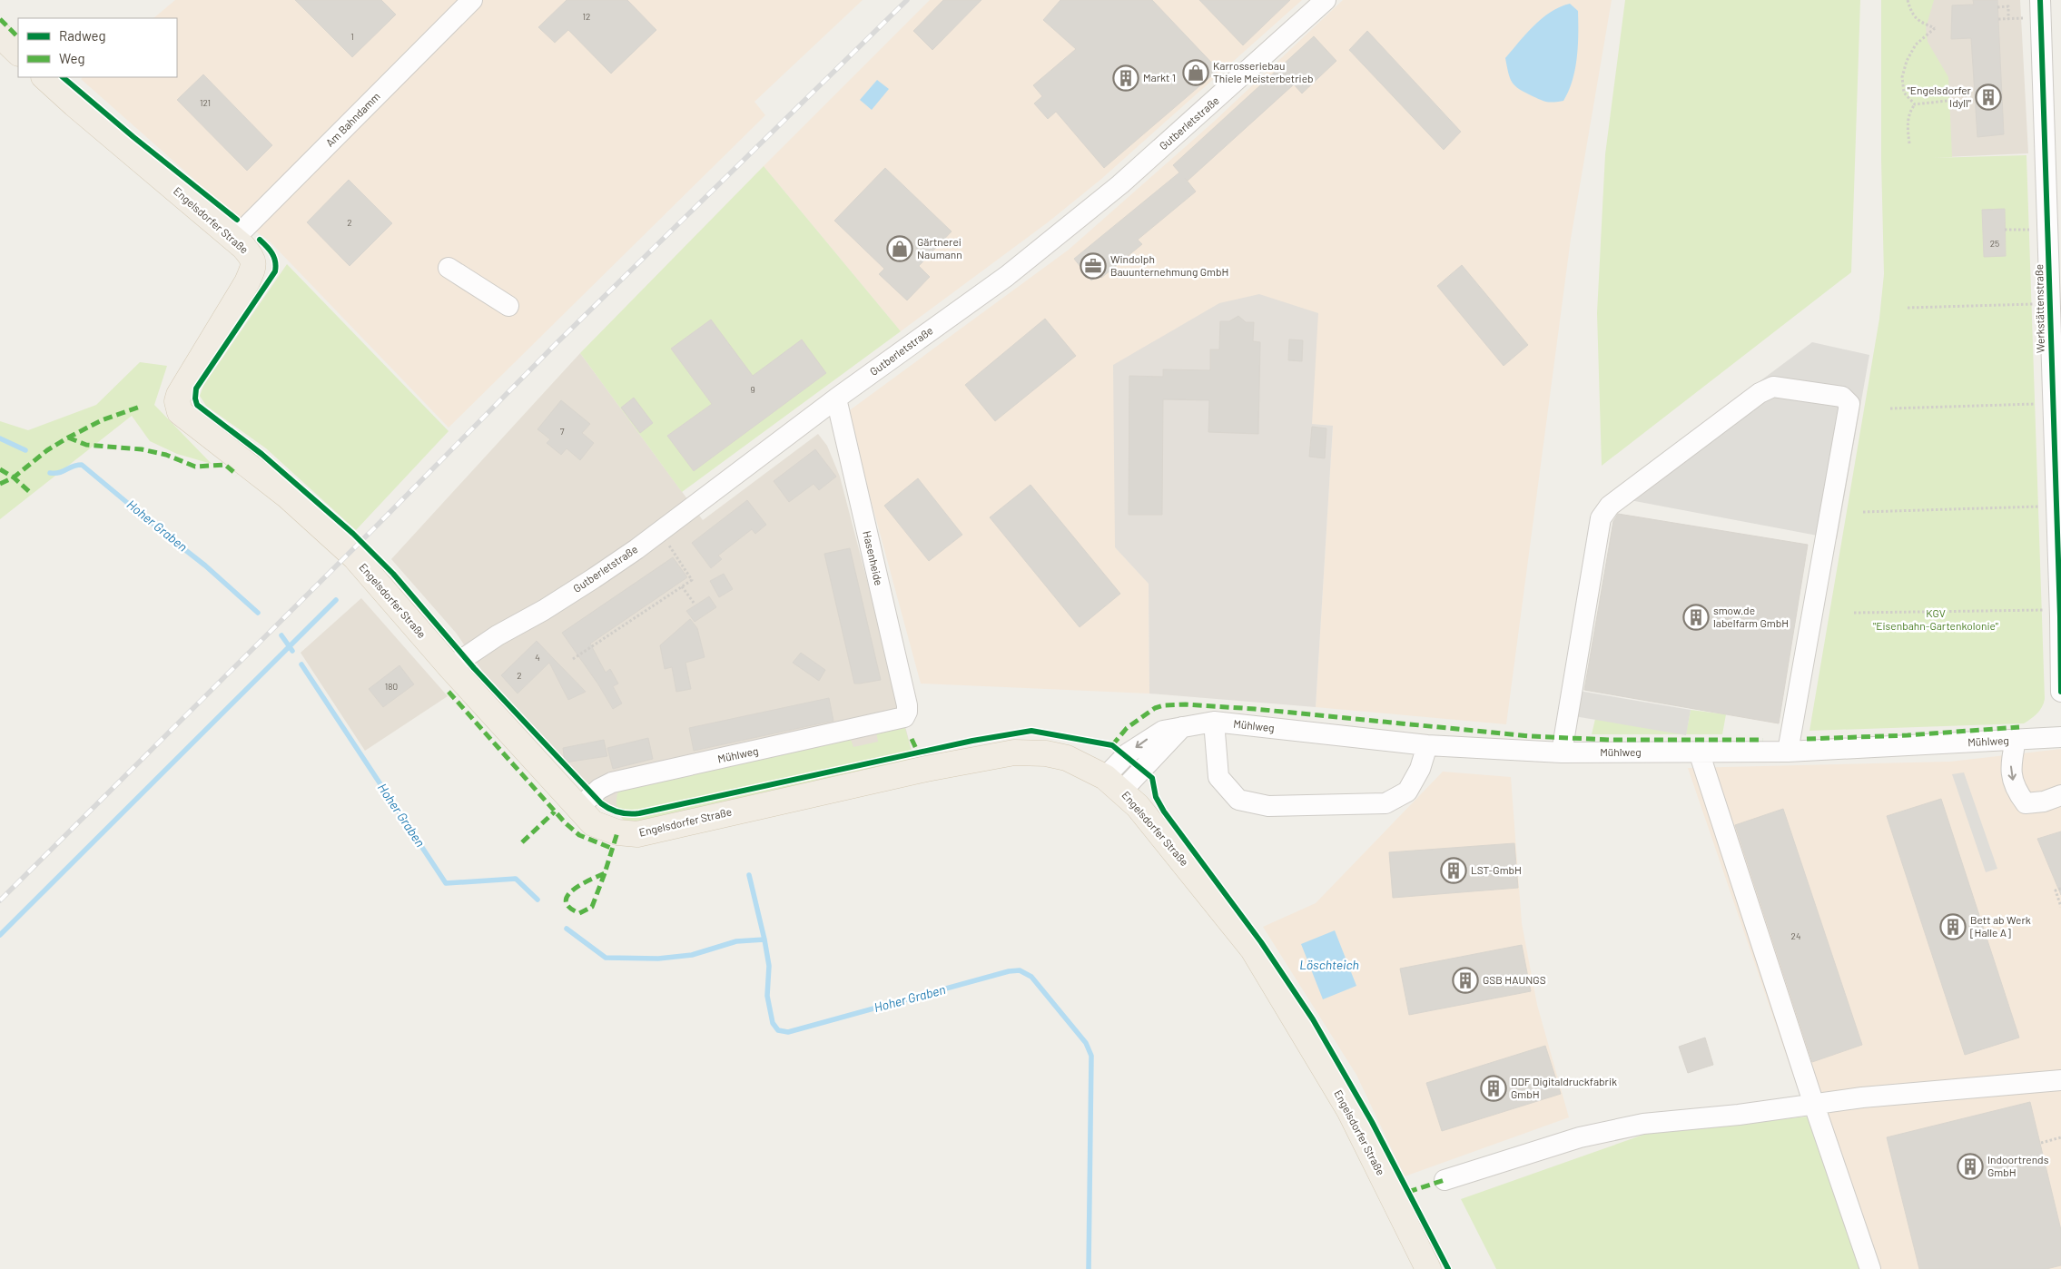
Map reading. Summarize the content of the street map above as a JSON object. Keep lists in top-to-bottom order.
{
  "streets": {
    "main road": ["Engelsdorfer Straße"],
    "street": [
      "Am Bahndamm",
      "Gutberletstraße",
      "Werkstättenstraße",
      "Hasenheide",
      "Mühlweg"
    ]
  },
  "crossings": [
    ["Am Bahndamm", "Engelsdorfer Straße"],
    ["Gutberletstraße", "Engelsdorfer Straße"],
    ["Gutberletstraße", "Hasenheide"],
    ["Engelsdorfer Straße", "Mühlweg"],
    ["Hasenheide", "Mühlweg"]
  ],
  "water": ["Hoher Graben", "Löschteich"],
  "parks": ["KGV \"Eisenbahn-Gartenkolonie\""],
  "places": {
    "shop": ["Karrosseriebau Thiele Meisterbetrieb", "Gärtnerei Naumann"],
    "building": [
      "Markt 1",
      "\"Engelsdorfer Idyll\"",
      "smow.de labelfarm GmbH",
      "LST-GmbH",
      "Bett ab Werk [Halle A]",
      "GSB HAUNGS",
      "DDF Digitaldruckfabrik GmbH",
      "Indoortrends GmbH"
    ],
    "office": ["Windolph Bauunternehmung GmbH"]
  },
  "house_numbers": [
    "12",
    "1",
    "121",
    "2",
    "25",
    "9",
    "7",
    "4",
    "2",
    "180",
    "24"
  ],
  "legend": ["Radweg", "Weg"]
}
